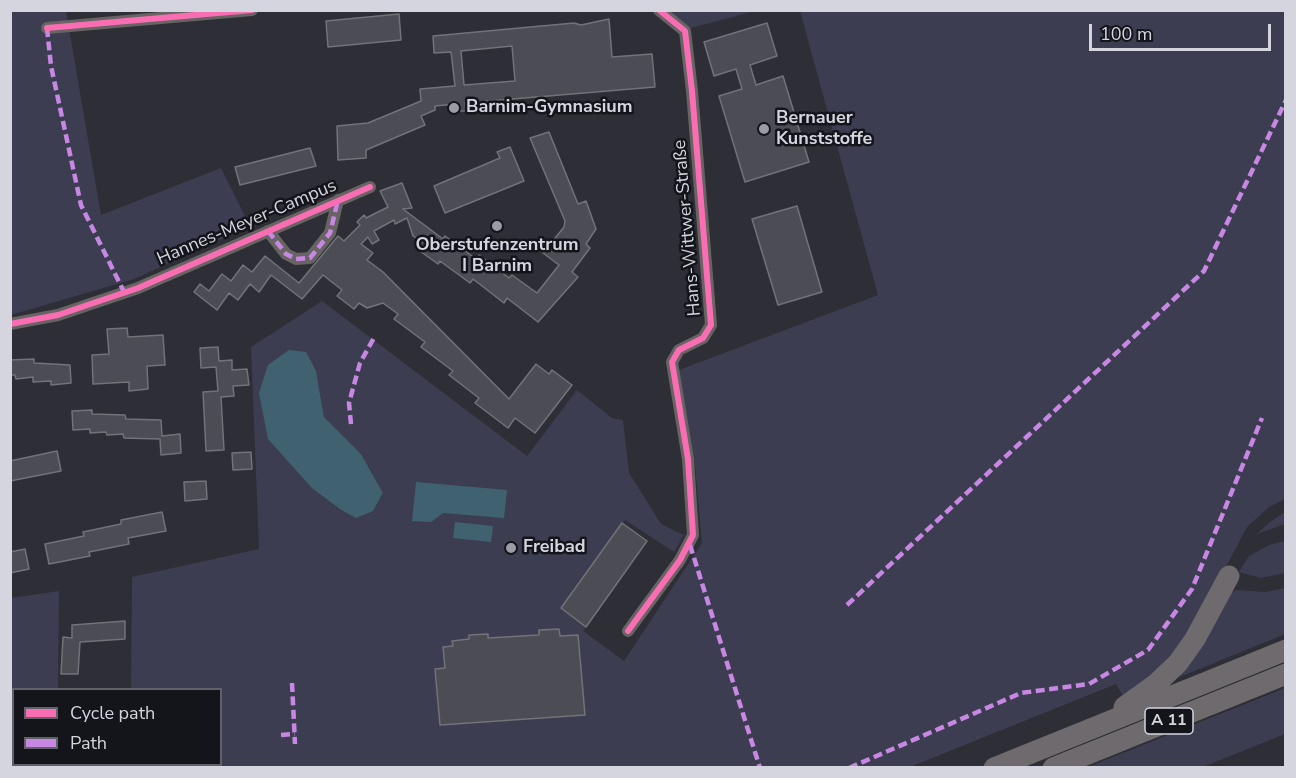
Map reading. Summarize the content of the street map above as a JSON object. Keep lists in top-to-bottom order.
{
  "streets": {
    "highway": ["A 11"],
    "street": ["Hannes-Meyer-Campus", "Hans-Wittwer-Straße"]
  },
  "places": [
    "Barnim-Gymnasium",
    "Bernauer Kunststoffe",
    "Oberstufenzentrum I Barnim",
    "Freibad"
  ],
  "legend": ["Cycle path", "Path"],
  "scale_bar": "100 m"
}
